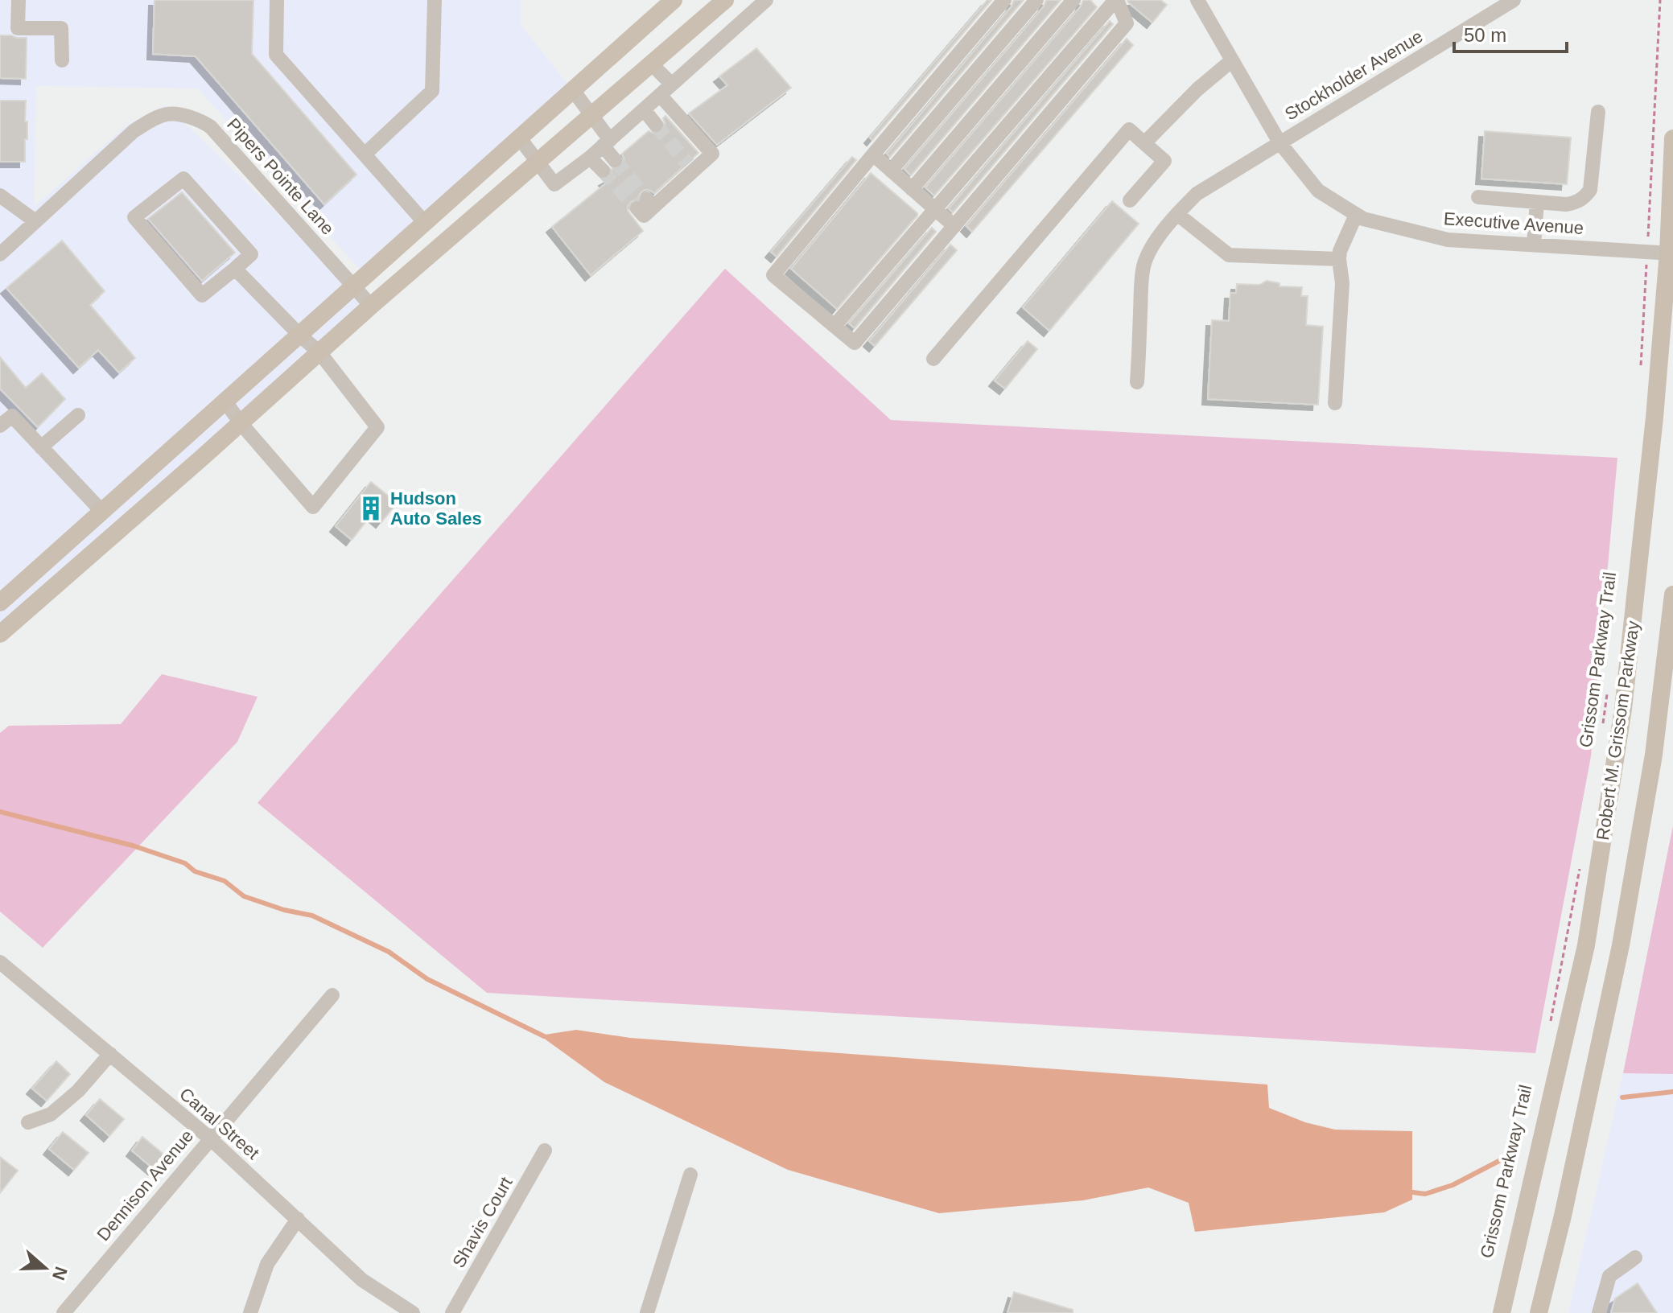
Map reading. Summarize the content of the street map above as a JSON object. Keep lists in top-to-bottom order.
{
  "streets": {
    "main road": ["Robert M. Grissom Parkway"],
    "street": [
      "Stockholder Avenue",
      "Pipers Pointe Lane",
      "Executive Avenue",
      "Canal Street",
      "Dennison Avenue",
      "Shavis Court"
    ],
    "path": ["Grissom Parkway Trail"]
  },
  "crossings": [
    ["Stockholder Avenue", "Executive Avenue"],
    ["Executive Avenue", "Robert M. Grissom Parkway"],
    ["Canal Street", "Dennison Avenue"]
  ],
  "places": {
    "building": ["Hudson Auto Sales"]
  },
  "scale_bar": "50 m",
  "north": "right"
}
